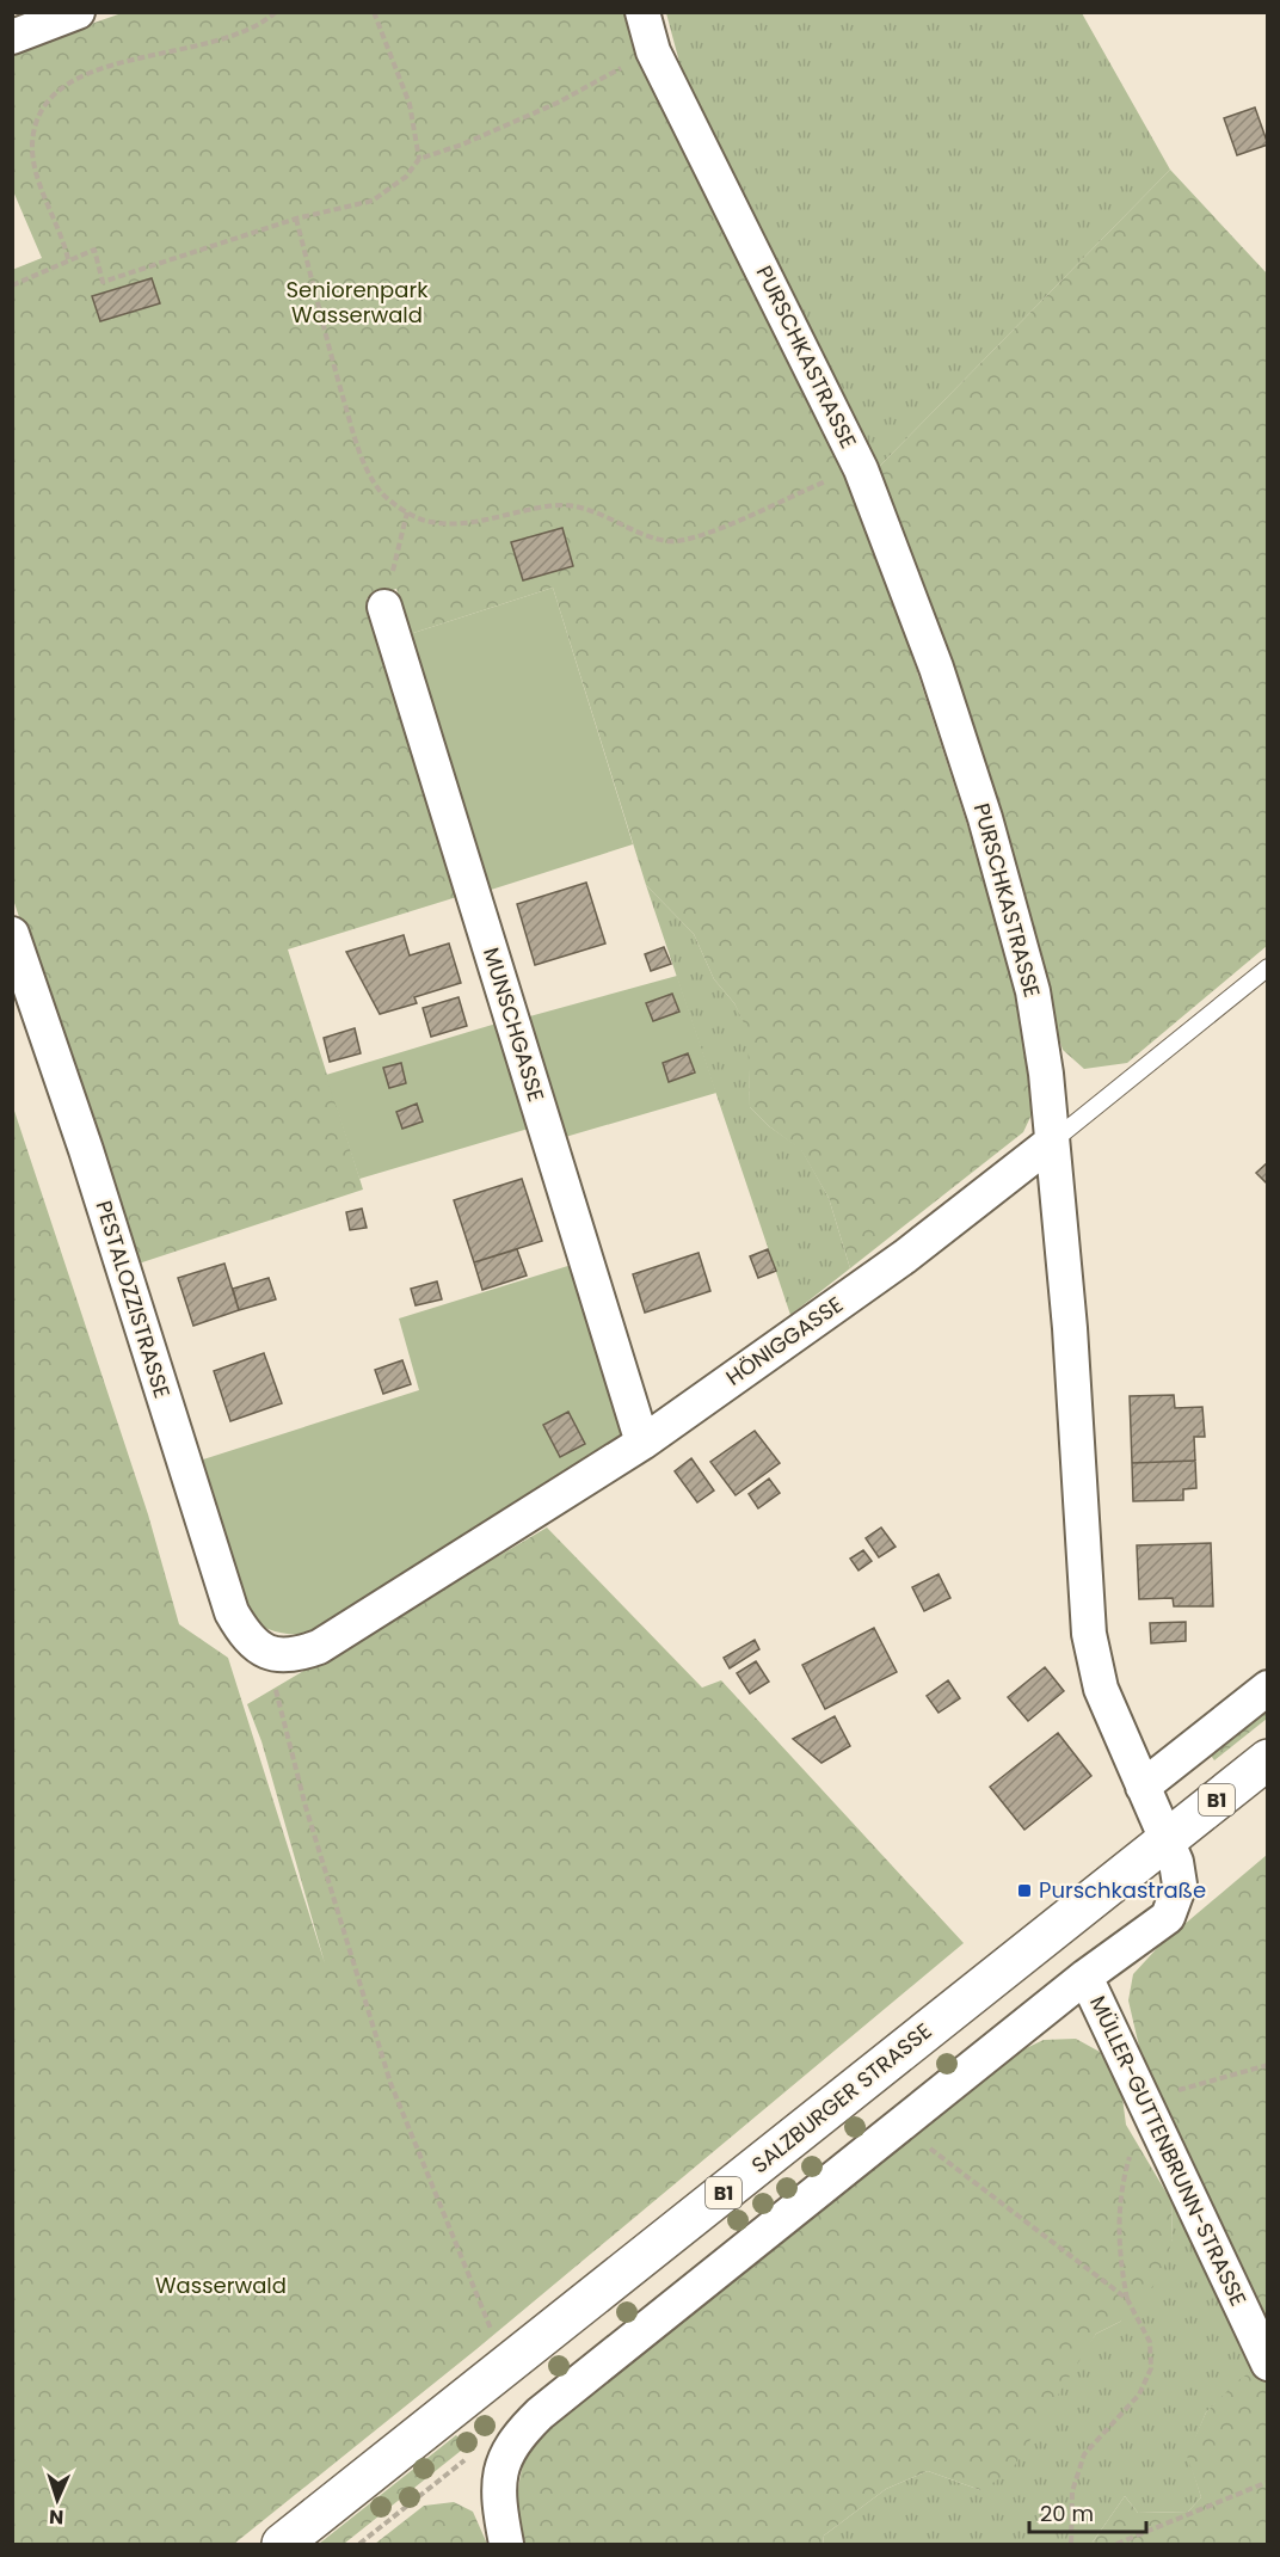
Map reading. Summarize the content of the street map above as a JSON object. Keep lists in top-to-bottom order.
{
  "streets": {
    "main road": ["B1", "SALZBURGER STRASSE"],
    "street": [
      "PURSCHKASTRASSE",
      "MUNSCHGASSE",
      "PESTALOZZISTRASSE",
      "HÖNIGGASSE",
      "MÜLLER-GUTTENBRUNN-STRASSE"
    ]
  },
  "crossings": [
    ["PURSCHKASTRASSE", "HÖNIGGASSE"],
    ["PURSCHKASTRASSE", "SALZBURGER STRASSE"],
    ["PURSCHKASTRASSE", "MÜLLER-GUTTENBRUNN-STRASSE"],
    ["MUNSCHGASSE", "HÖNIGGASSE"],
    ["PESTALOZZISTRASSE", "HÖNIGGASSE"]
  ],
  "parks": ["Seniorenpark Wasserwald", "Wasserwald"],
  "places": {
    "transit": ["Purschkastraße"]
  },
  "scale_bar": "20 m",
  "north": "bottom"
}
